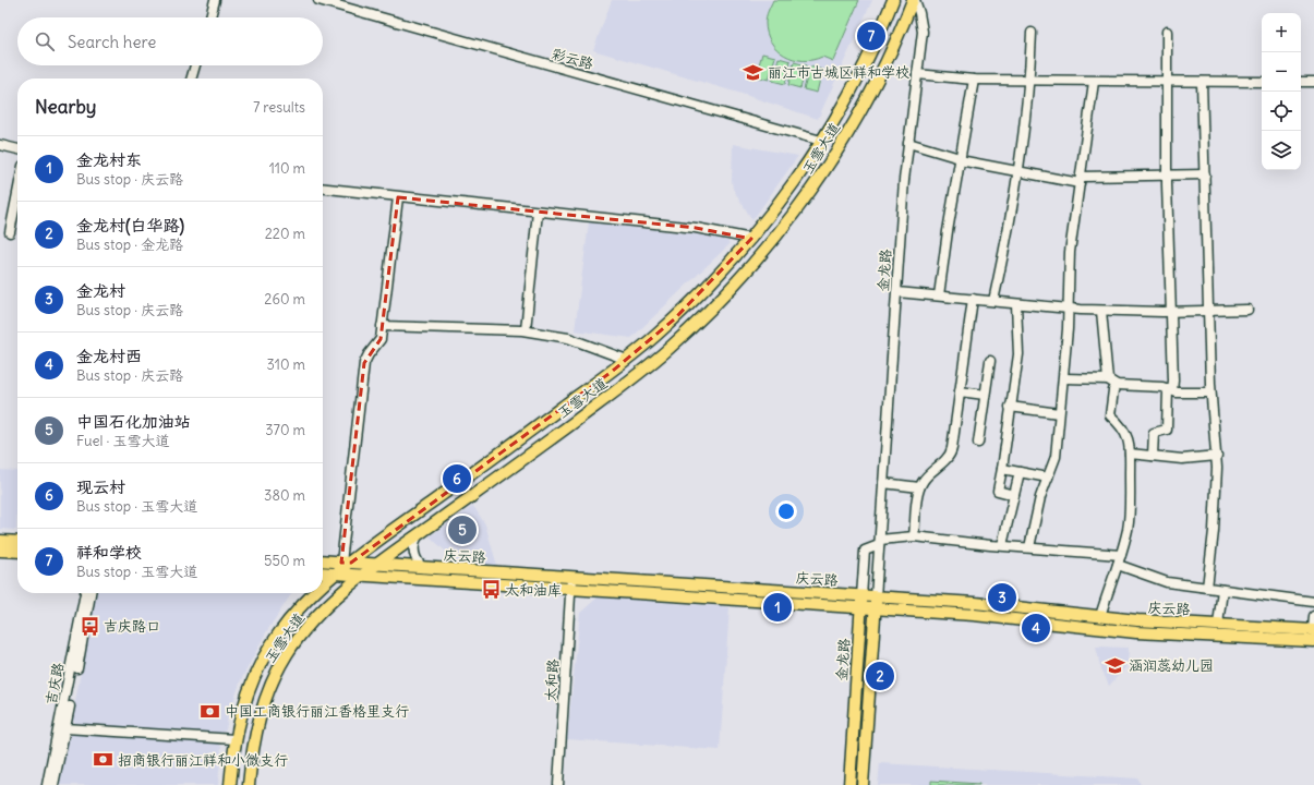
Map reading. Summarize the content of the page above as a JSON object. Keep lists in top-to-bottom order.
{
  "streets": {
    "main road": ["玉雪大道", "金龙路", "庆云路"],
    "street": ["彩云路", "太和路", "吉庆路"]
  },
  "crossings": [
    ["彩云路", "玉雪大道"],
    ["玉雪大道", "金龙路"],
    ["玉雪大道", "庆云路"],
    ["金龙路", "庆云路"],
    ["庆云路", "太和路"]
  ],
  "places": {
    "school or university": ["丽江市古城区祥和学校", "涵润蕊幼儿园"],
    "bus stop": ["太和油库", "吉庆路口"],
    "bank": ["中国工商银行丽江香格里支行", "招商银行丽江祥和小微支行"]
  },
  "page": {
    "map_buttons": ["+", "−"],
    "search": "Search here",
    "pins": [
      "7",
      "6",
      "5",
      "3",
      "1",
      "4",
      "2"
    ],
    "heading": ["Nearby", "7 results"],
    "list": [
      {
        "mark": "1",
        "name": "金龙村东",
        "note": "Bus stop · 庆云路",
        "value": "110 m"
      },
      {
        "mark": "2",
        "name": "金龙村(白华路)",
        "note": "Bus stop · 金龙路",
        "value": "220 m"
      },
      {
        "mark": "3",
        "name": "金龙村",
        "note": "Bus stop · 庆云路",
        "value": "260 m"
      },
      {
        "mark": "4",
        "name": "金龙村西",
        "note": "Bus stop · 庆云路",
        "value": "310 m"
      },
      {
        "mark": "5",
        "name": "中国石化加油站",
        "note": "Fuel · 玉雪大道",
        "value": "370 m"
      },
      {
        "mark": "6",
        "name": "现云村",
        "note": "Bus stop · 玉雪大道",
        "value": "380 m"
      },
      {
        "mark": "7",
        "name": "祥和学校",
        "note": "Bus stop · 玉雪大道",
        "value": "550 m"
      }
    ]
  }
}
